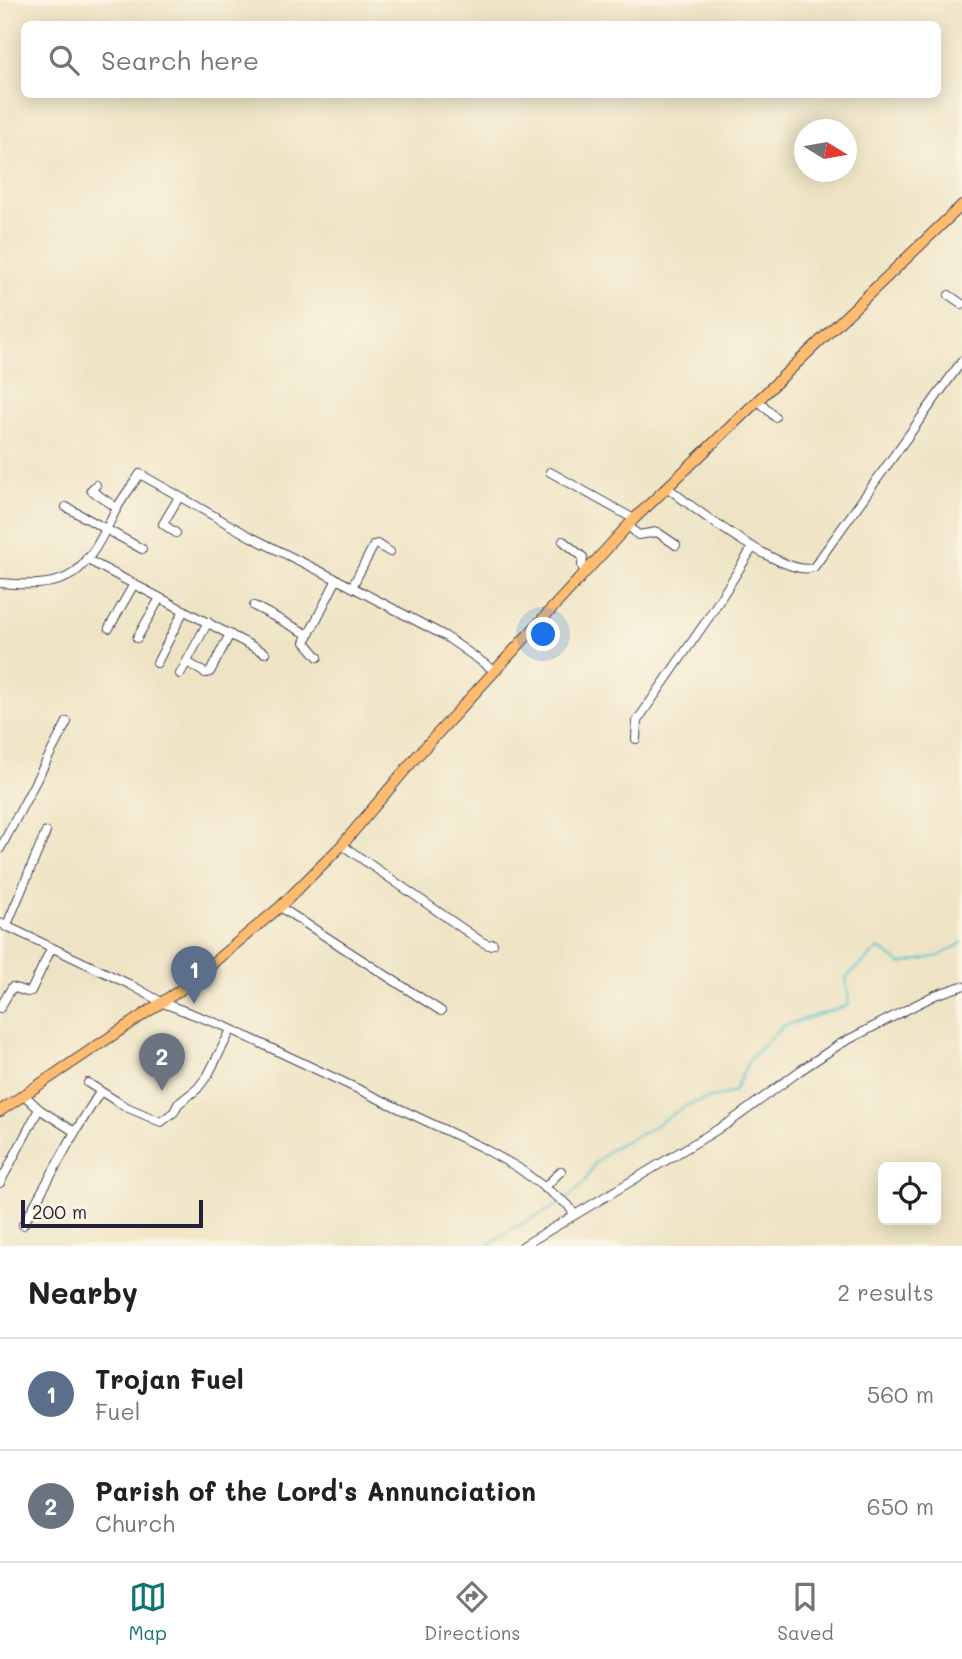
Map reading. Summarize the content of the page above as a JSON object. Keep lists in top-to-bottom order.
{
  "scale_bar": "200 m",
  "north": "right",
  "page": {
    "search": "Search here",
    "pins": ["1", "2"],
    "scale": "200 m",
    "heading": ["Nearby", "2 results"],
    "list": [
      {
        "mark": "1",
        "name": "Trojan Fuel",
        "note": "Fuel",
        "value": "560 m"
      },
      {
        "mark": "2",
        "name": "Parish of the Lord's Annunciation",
        "note": "Church",
        "value": "650 m"
      }
    ],
    "nav": ["Map", "Directions", "Saved"]
  }
}
